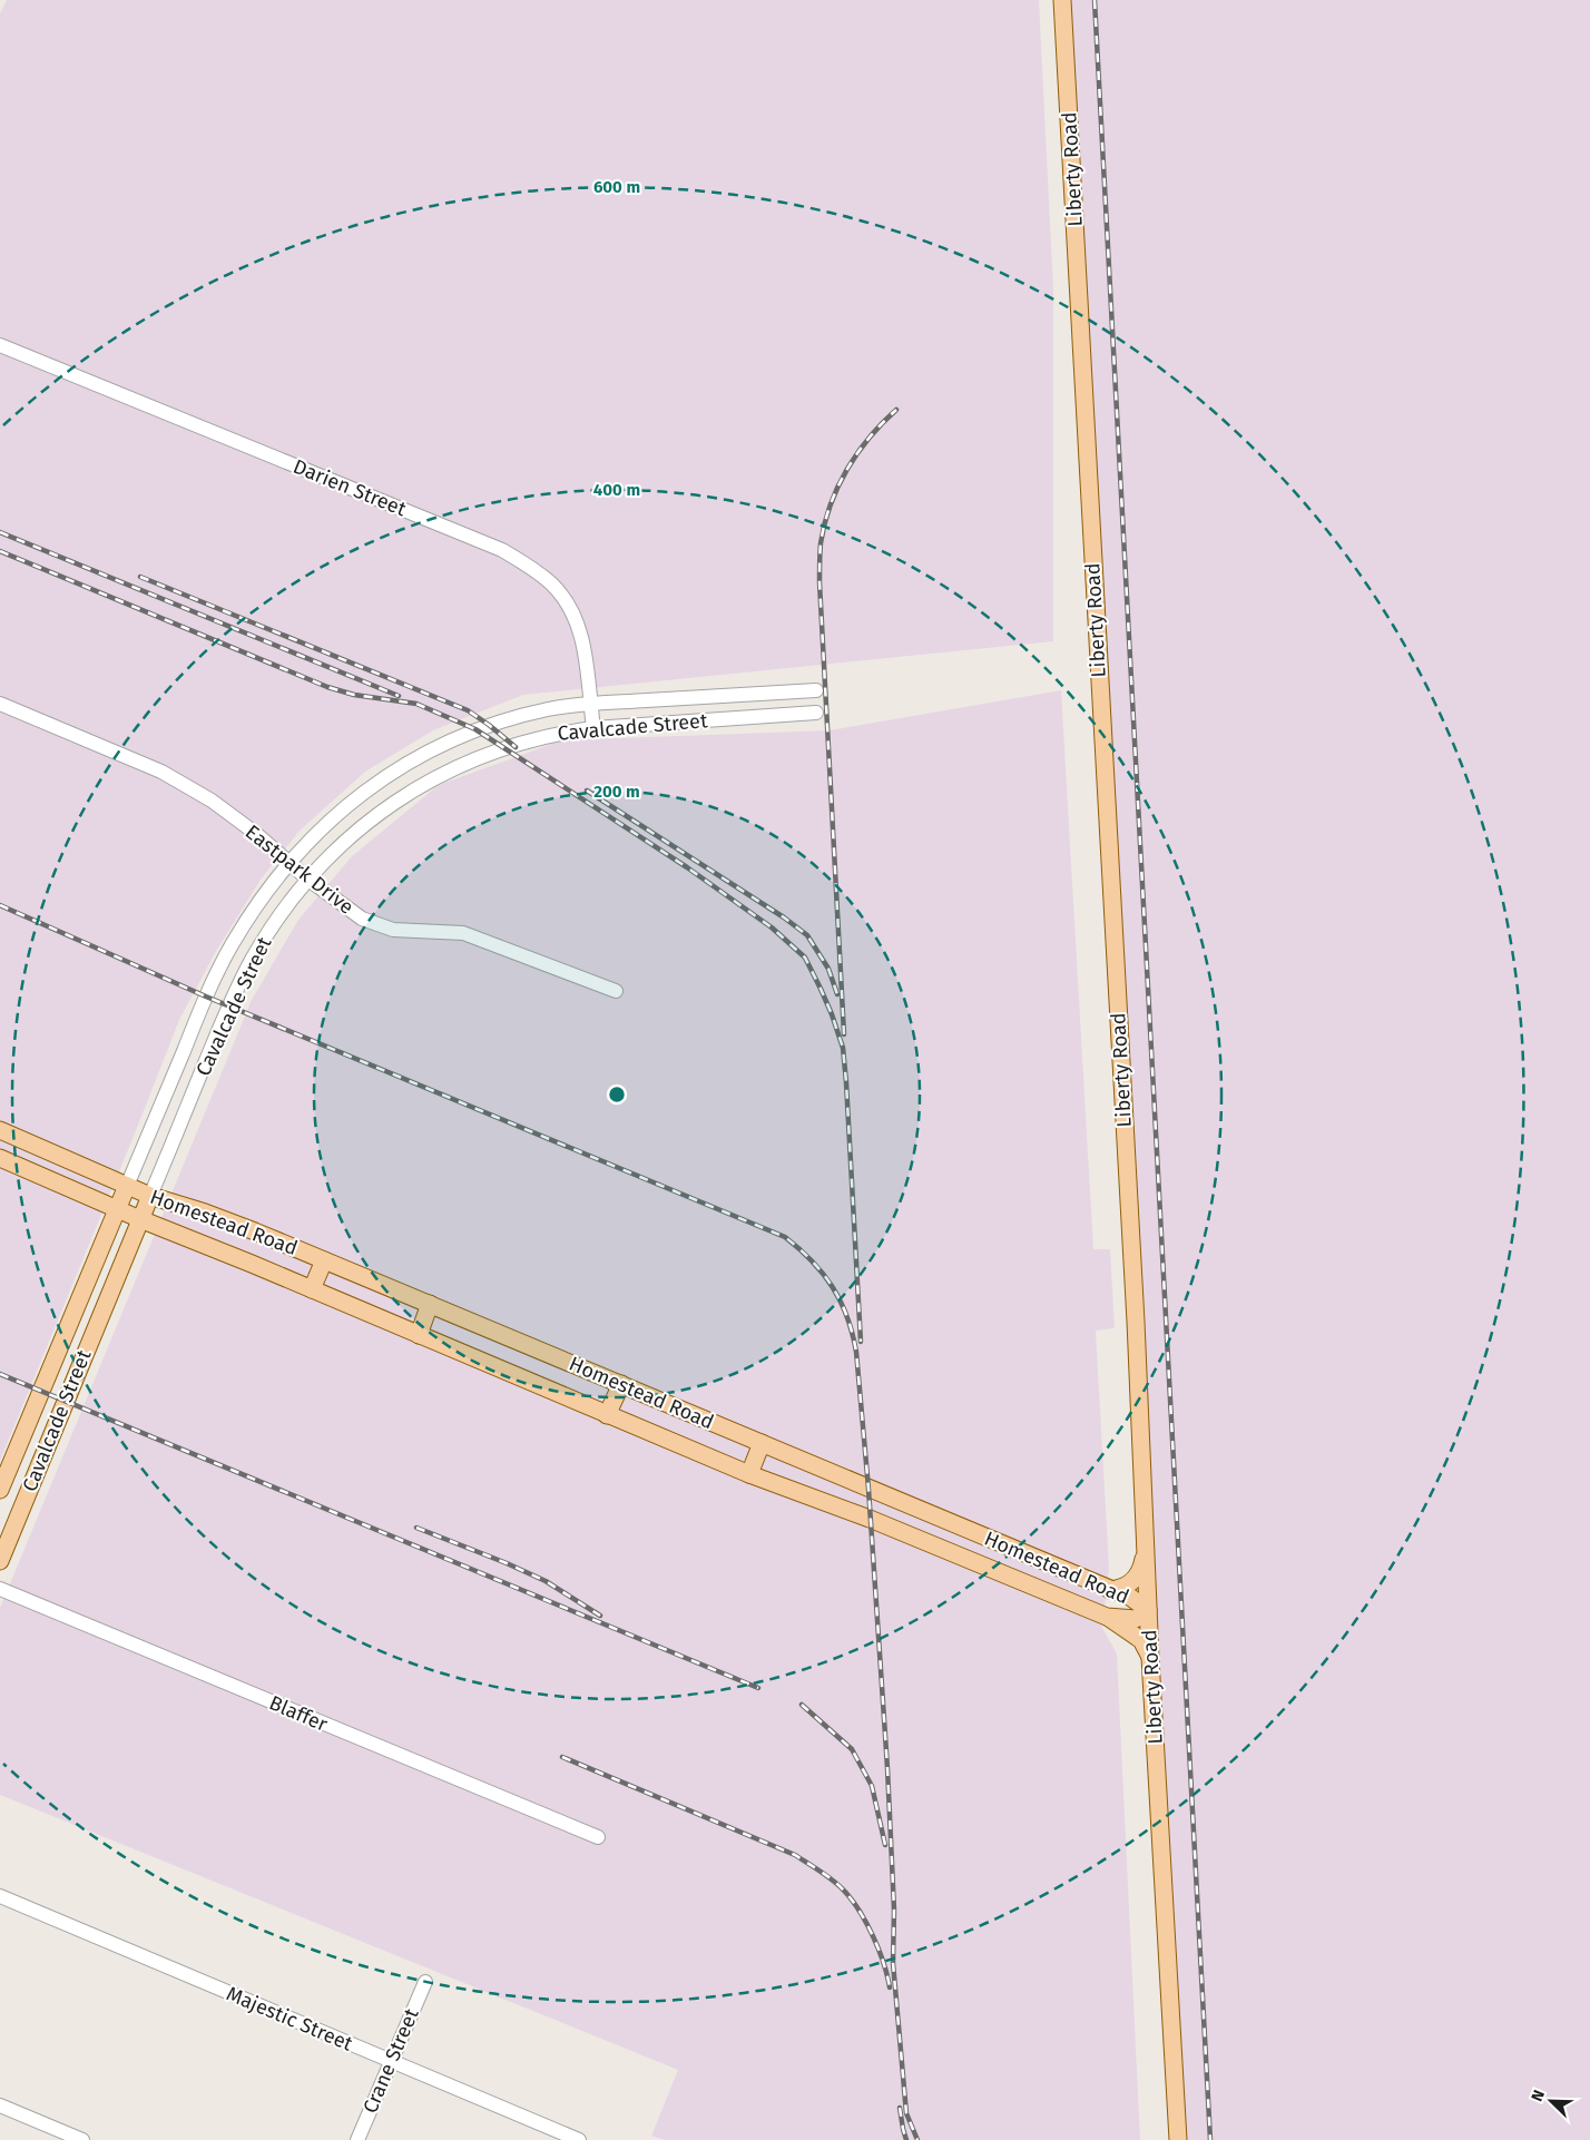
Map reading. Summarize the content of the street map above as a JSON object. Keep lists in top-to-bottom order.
{
  "streets": {
    "main road": ["Liberty Road", "Cavalcade Street", "Homestead Road"],
    "street": [
      "Darien Street",
      "Eastpark Drive",
      "Blaffer",
      "Majestic Street",
      "Crane Street"
    ]
  },
  "crossings": [
    ["Liberty Road", "Homestead Road"],
    ["Darien Street", "Cavalcade Street"],
    ["Cavalcade Street", "Eastpark Drive"],
    ["Cavalcade Street", "Homestead Road"],
    ["Majestic Street", "Crane Street"]
  ],
  "north": "top left",
  "rings": ["600 m", "400 m", "200 m"]
}
